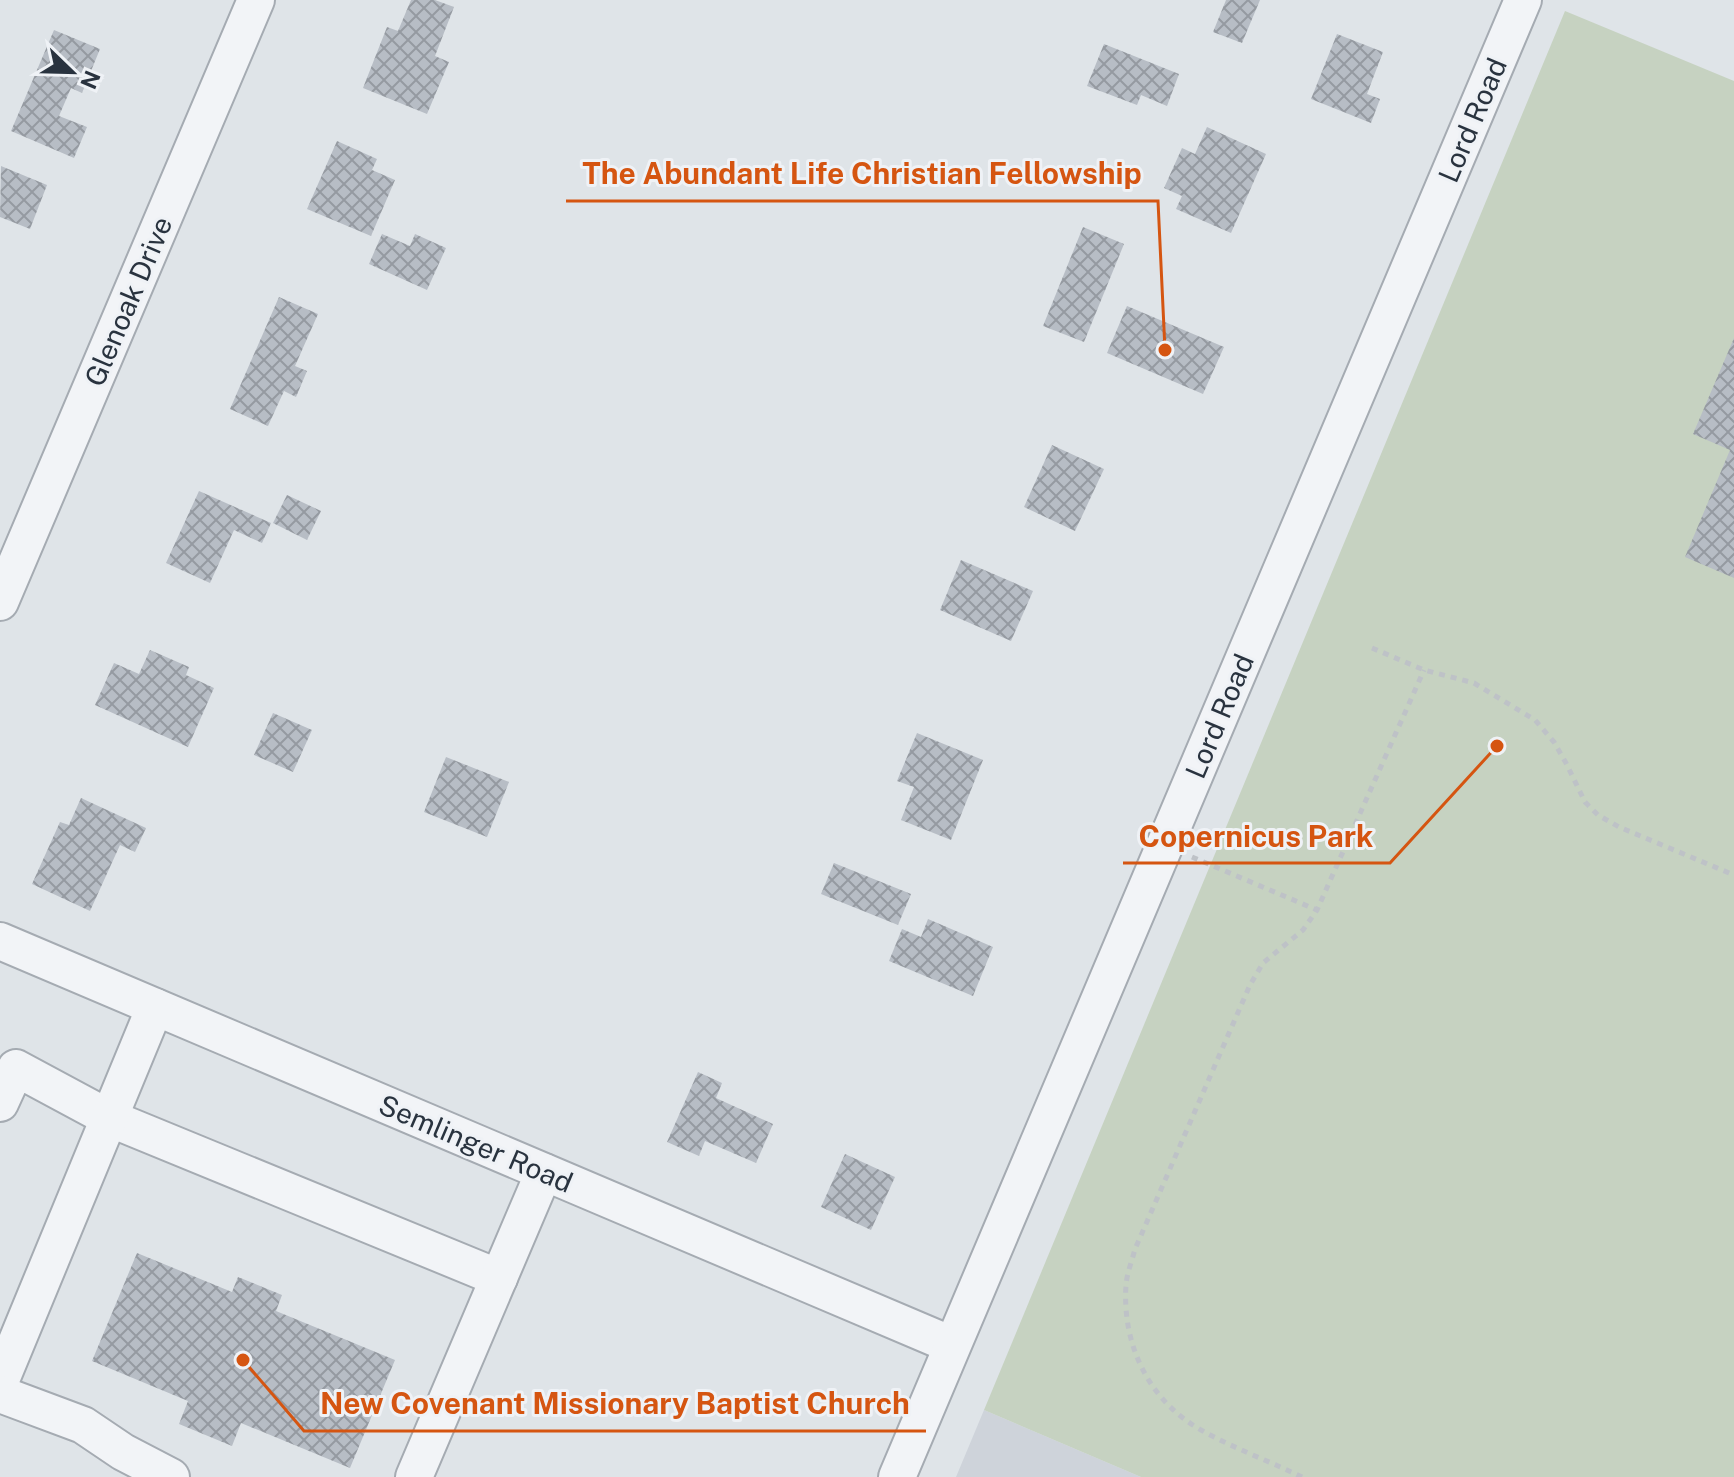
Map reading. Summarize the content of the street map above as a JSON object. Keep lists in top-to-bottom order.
{
  "streets": {
    "street": ["Lord Road", "Glenoak Drive", "Semlinger Road"]
  },
  "crossings": [
    ["Lord Road", "Semlinger Road"]
  ],
  "places": ["The Abundant Life Christian Fellowship", "Copernicus Park", "New Covenant Missionary Baptist Church"],
  "north": "bottom right"
}
